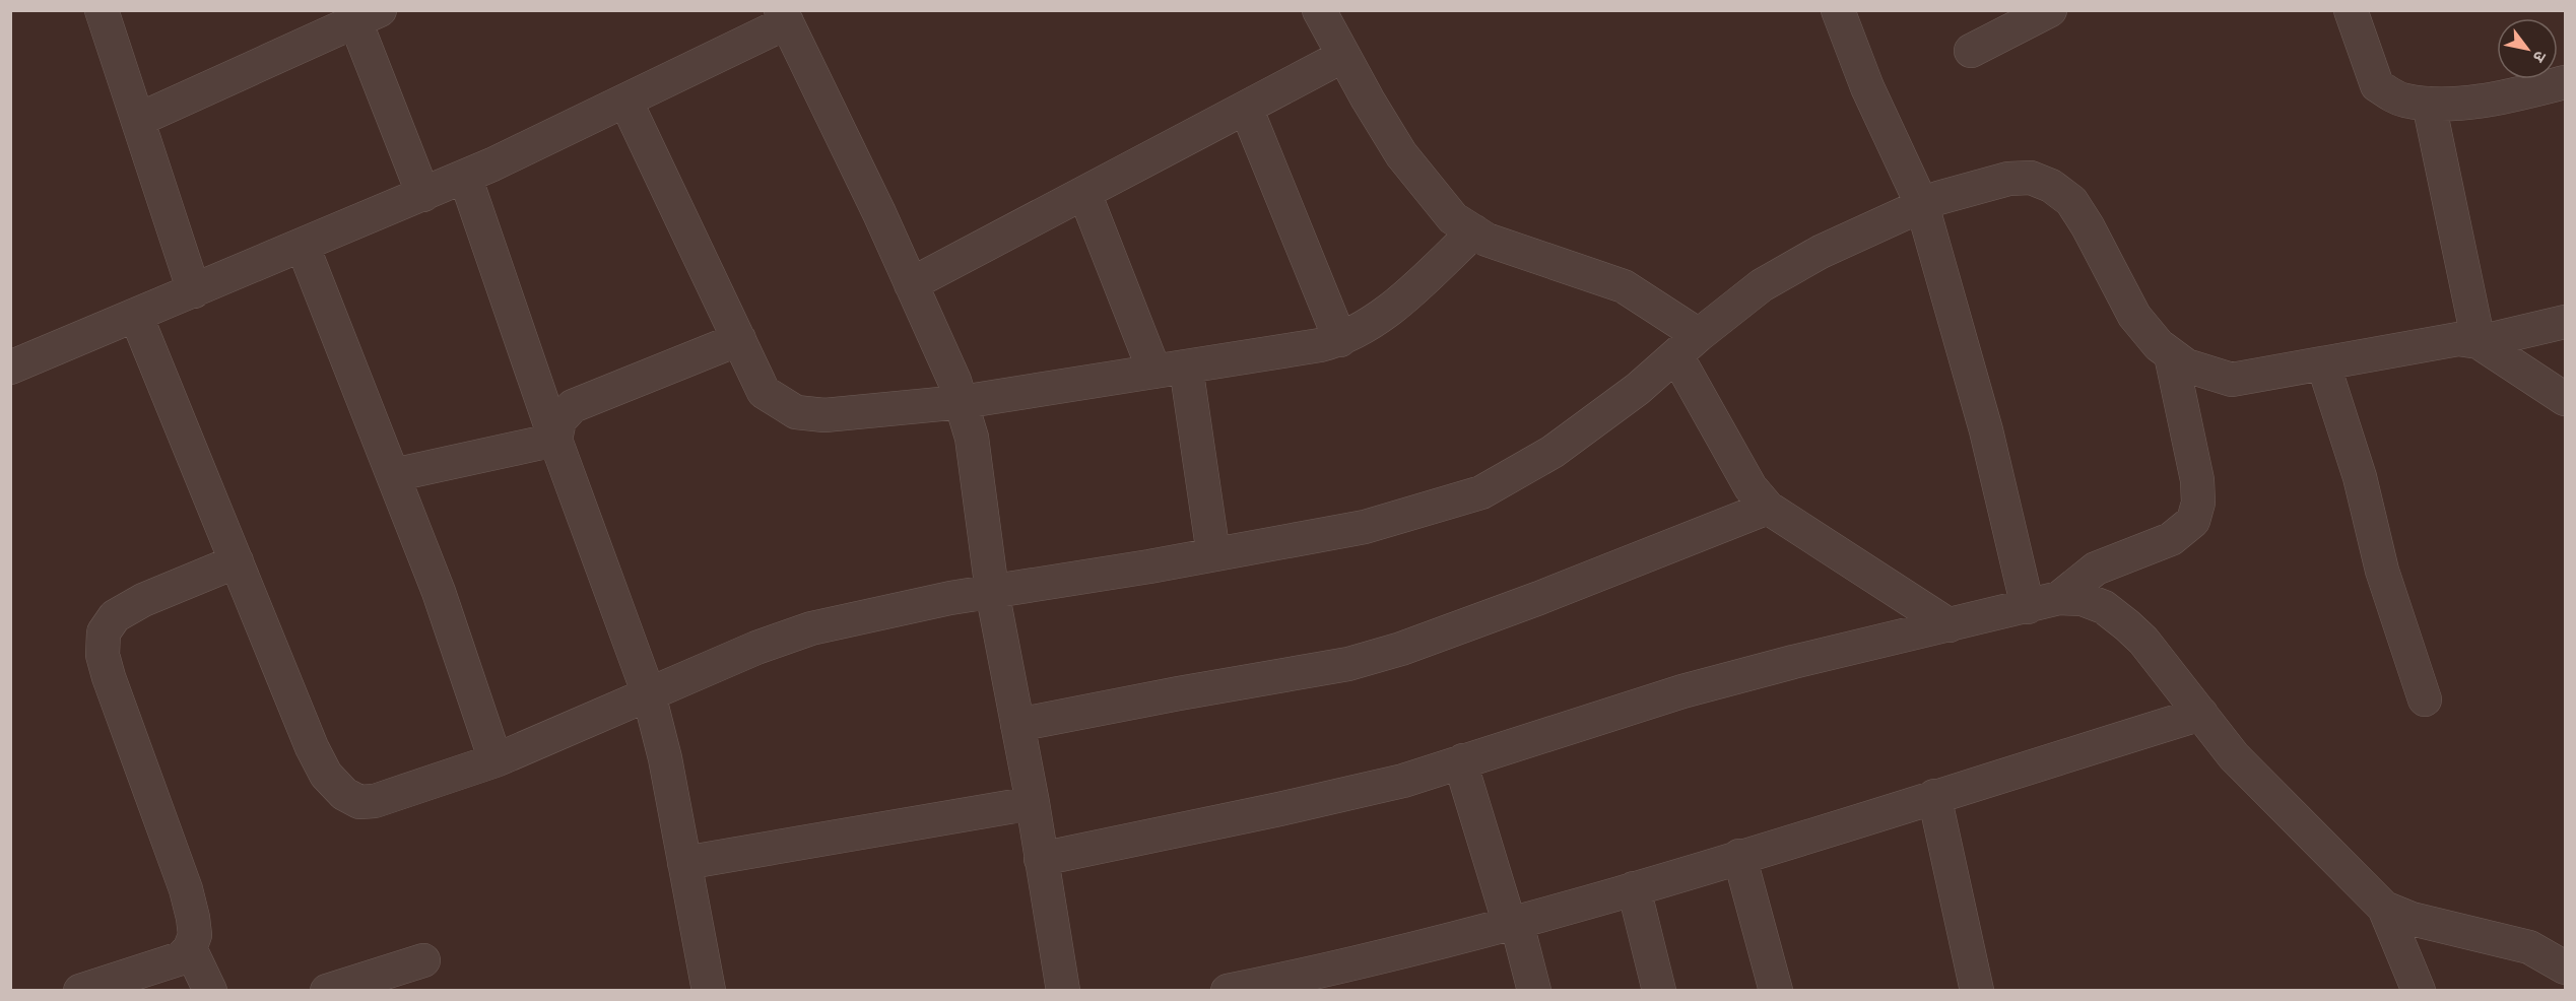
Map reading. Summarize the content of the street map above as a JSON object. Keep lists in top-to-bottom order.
{
  "north": "bottom right"
}
